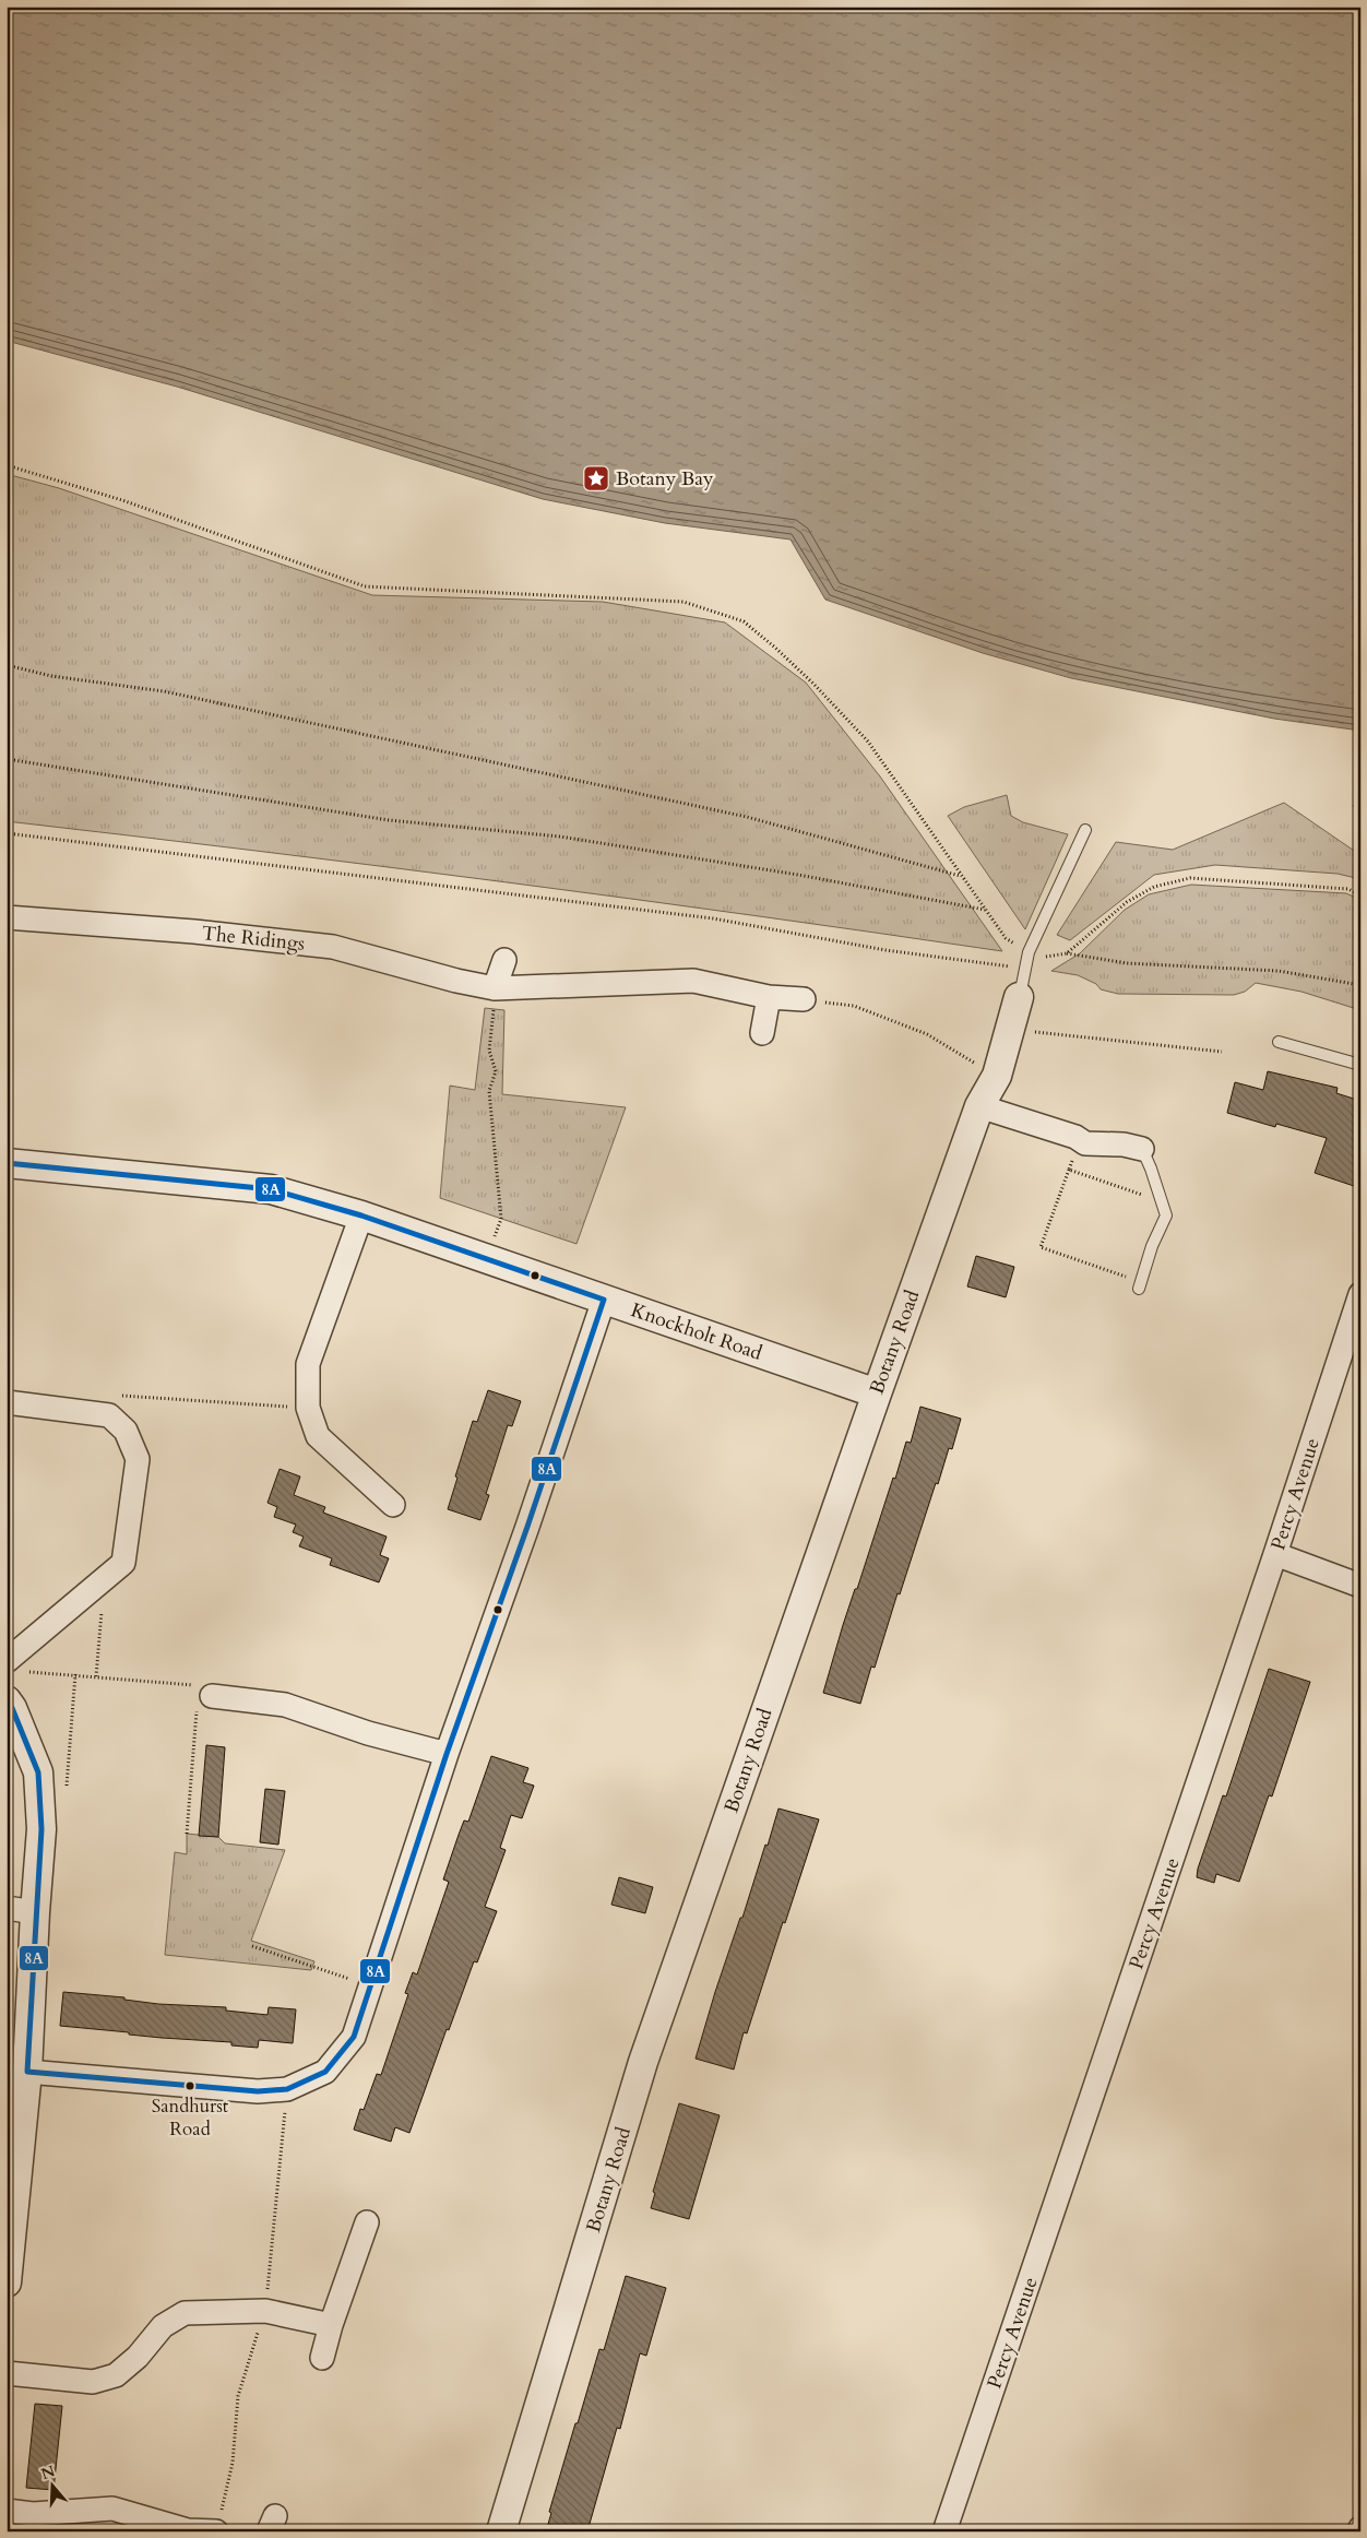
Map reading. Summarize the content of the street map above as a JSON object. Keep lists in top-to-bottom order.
{
  "streets": {
    "street": [
      "The Ridings",
      "Knockholt Road",
      "Botany Road",
      "Percy Avenue"
    ]
  },
  "crossings": [
    ["Knockholt Road", "Botany Road"]
  ],
  "places": {
    "place": ["Botany Bay"],
    "other": ["Sandhurst Road"]
  },
  "lines": ["transit line 8A"],
  "north": "top"
}
